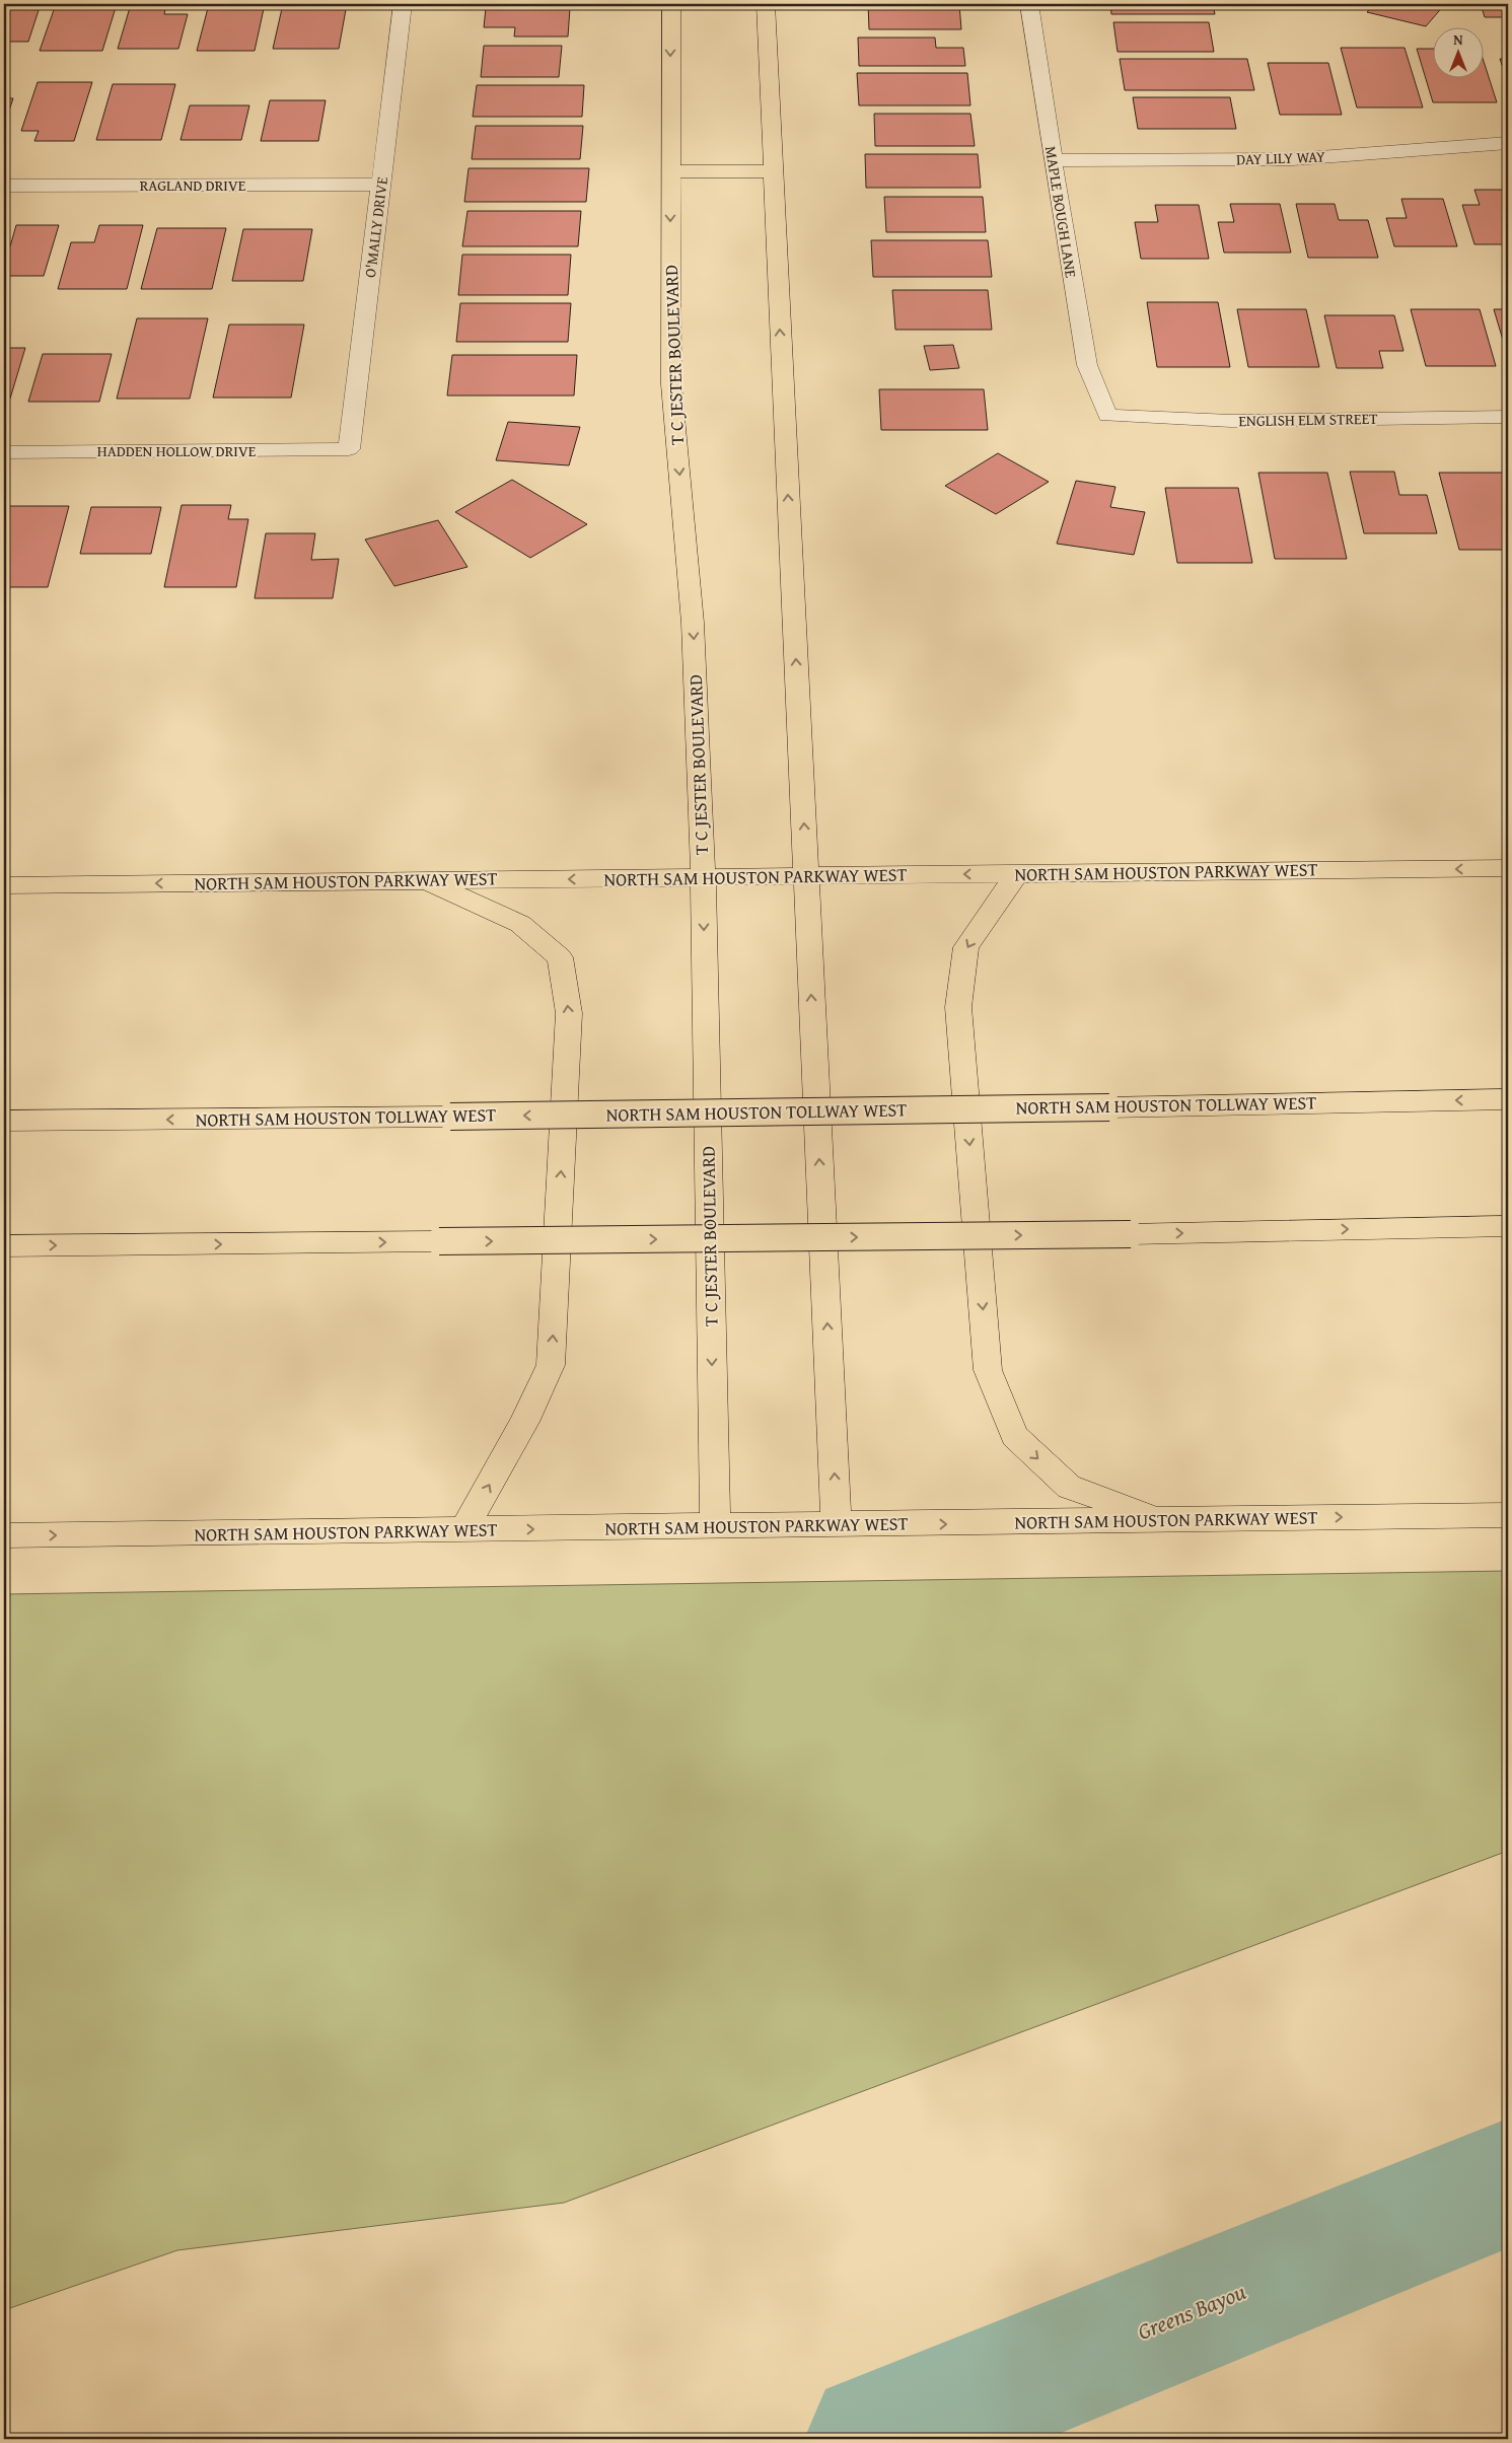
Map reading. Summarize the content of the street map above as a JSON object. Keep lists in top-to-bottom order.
{
  "streets": {
    "main road": ["T C JESTER BOULEVARD", "NORTH SAM HOUSTON PARKWAY WEST", "NORTH SAM HOUSTON TOLLWAY WEST"],
    "street": [
      "DAY LILY WAY",
      "RAGLAND DRIVE",
      "MAPLE BOUGH LANE",
      "O'MALLY DRIVE",
      "ENGLISH ELM STREET",
      "HADDEN HOLLOW DRIVE"
    ]
  },
  "crossings": [
    ["DAY LILY WAY", "MAPLE BOUGH LANE"],
    ["RAGLAND DRIVE", "O'MALLY DRIVE"],
    ["MAPLE BOUGH LANE", "ENGLISH ELM STREET"],
    ["O'MALLY DRIVE", "HADDEN HOLLOW DRIVE"],
    ["T C JESTER BOULEVARD", "NORTH SAM HOUSTON PARKWAY WEST"]
  ],
  "water": ["Greens Bayou"],
  "north": "top"
}
